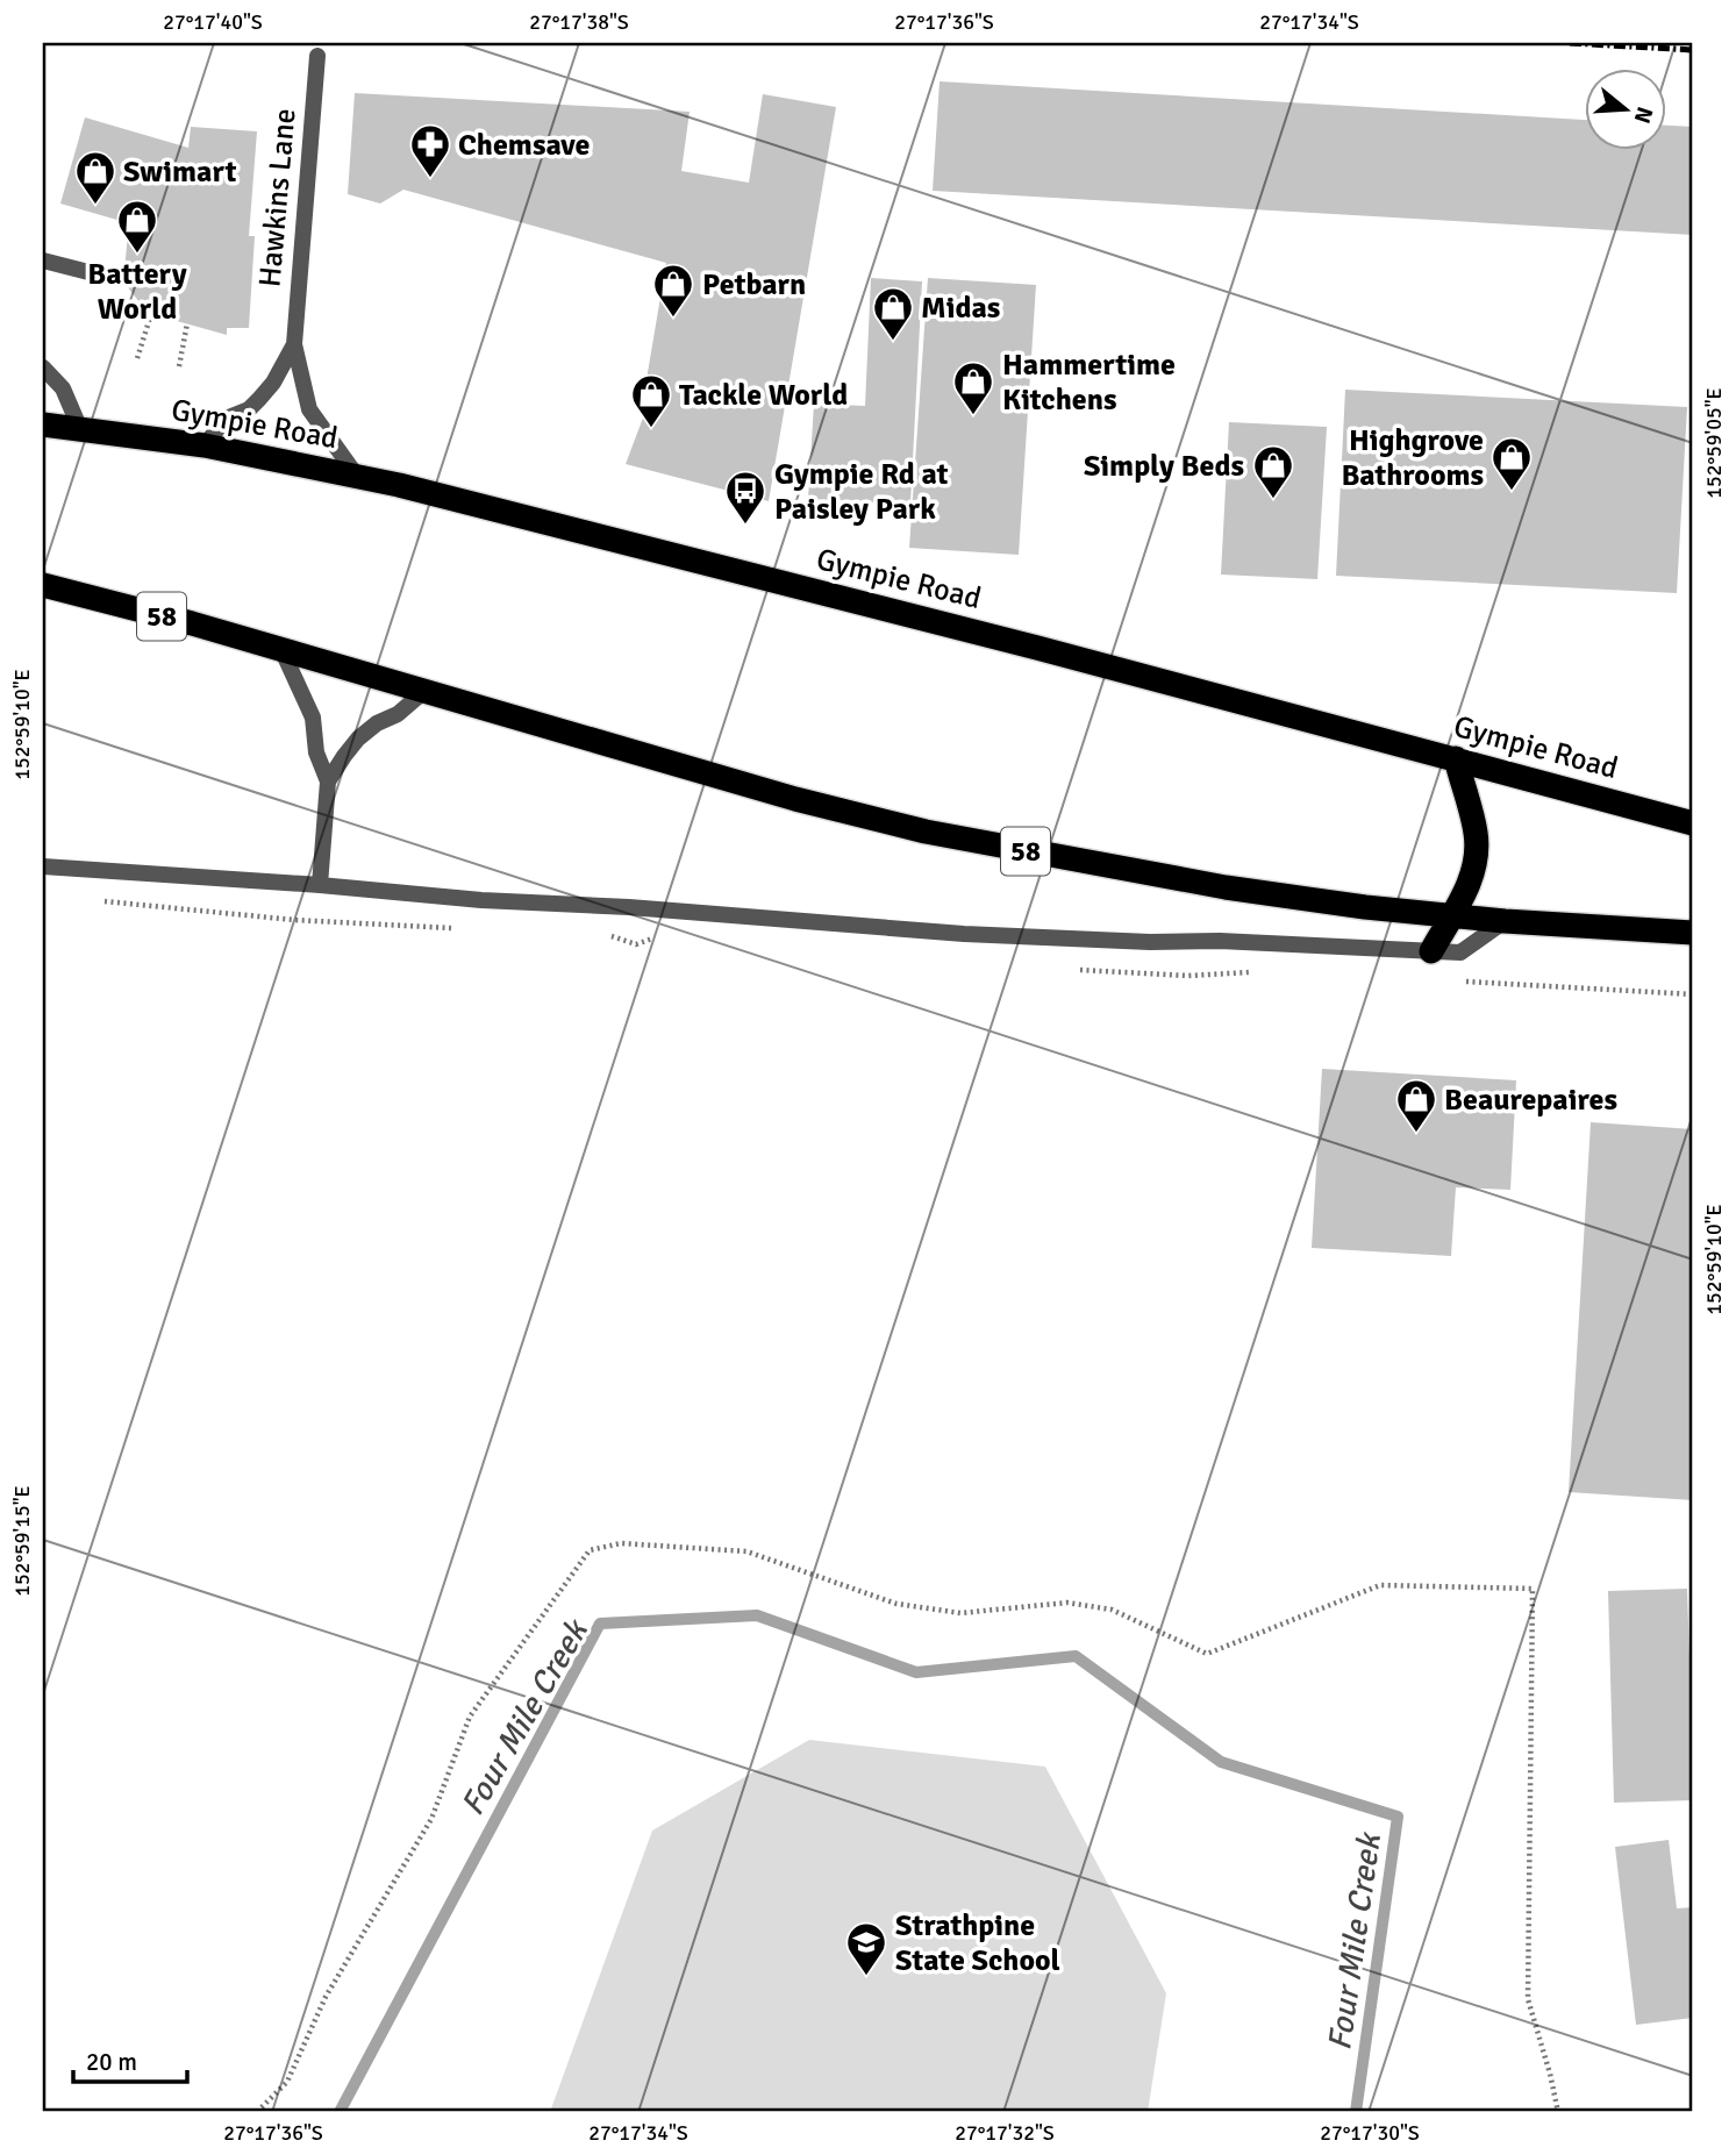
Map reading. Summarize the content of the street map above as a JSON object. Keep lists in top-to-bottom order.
{
  "streets": {
    "highway": ["Gympie Road", "58"],
    "street": ["Hawkins Lane"]
  },
  "crossings": [
    ["Hawkins Lane", "Gympie Road"]
  ],
  "water": ["Four Mile Creek"],
  "places": {
    "pharmacy": ["Chemsave"],
    "shop": [
      "Swimart",
      "Battery World",
      "Petbarn",
      "Midas",
      "Hammertime Kitchens",
      "Tackle World",
      "Highgrove Bathrooms",
      "Simply Beds",
      "Beaurepaires"
    ],
    "bus stop": ["Gympie Rd at Paisley Park"],
    "school or university": ["Strathpine State School"]
  },
  "scale_bar": "20 m",
  "north": "right",
  "coordinates": [
    "27°17'40\"S",
    "27°17'38\"S",
    "27°17'36\"S",
    "27°17'34\"S",
    "152°59'05\"E",
    "152°59'10\"E",
    "152°59'15\"E",
    "27°17'32\"S",
    "27°17'30\"S"
  ]
}
